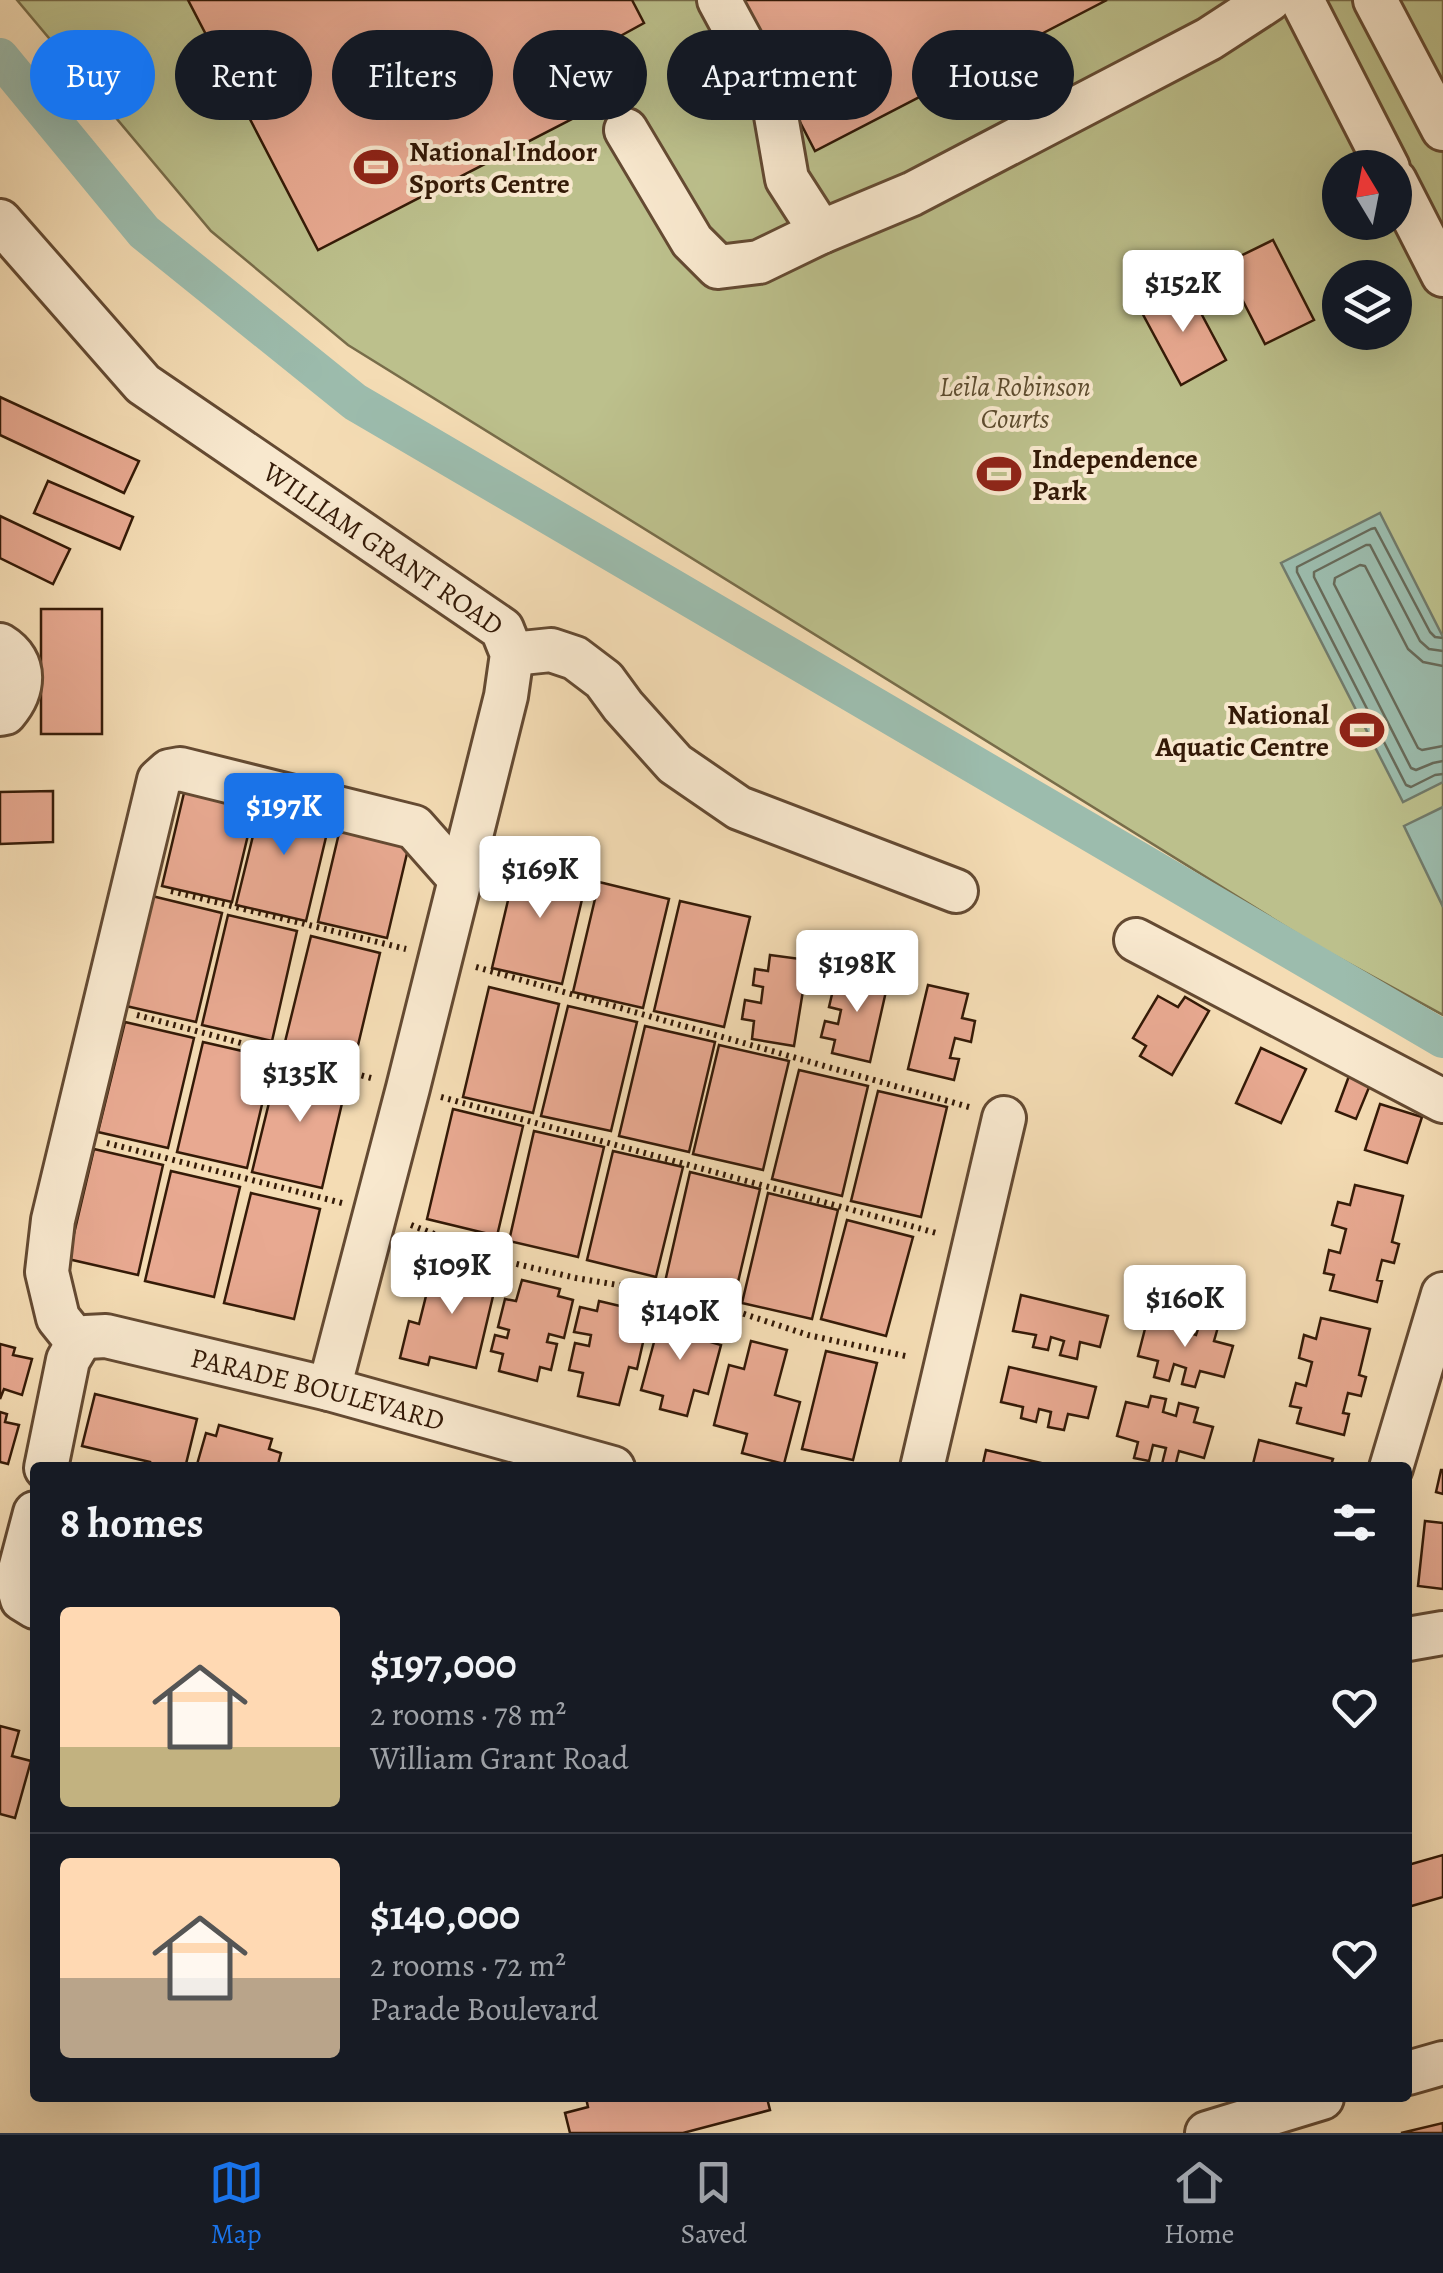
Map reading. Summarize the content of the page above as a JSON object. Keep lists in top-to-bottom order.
{
  "streets": {
    "street": ["WILLIAM GRANT ROAD", "PARADE BOULEVARD"]
  },
  "crossings": [
    ["WILLIAM GRANT ROAD", "PARADE BOULEVARD"]
  ],
  "parks": ["Leila Robinson Courts"],
  "places": {
    "sports": ["National Indoor Sports Centre", "Independence Park", "National Aquatic Centre"]
  },
  "north": "top",
  "page": {
    "chip": [
      "Buy",
      "Rent",
      "Filters",
      "New",
      "Apartment",
      "House"
    ],
    "price": [
      "$152K",
      "$197K",
      "$169K",
      "$198K",
      "$135K",
      "$109K",
      "$160K",
      "$140K"
    ],
    "heading": "8 homes",
    "list": [
      {
        "name": "$197,000",
        "note": "2 rooms · 78 m² · William Grant Road"
      },
      {
        "name": "$140,000",
        "note": "2 rooms · 72 m² · Parade Boulevard"
      }
    ],
    "tabs": ["Map", "Saved", "Home"]
  }
}
